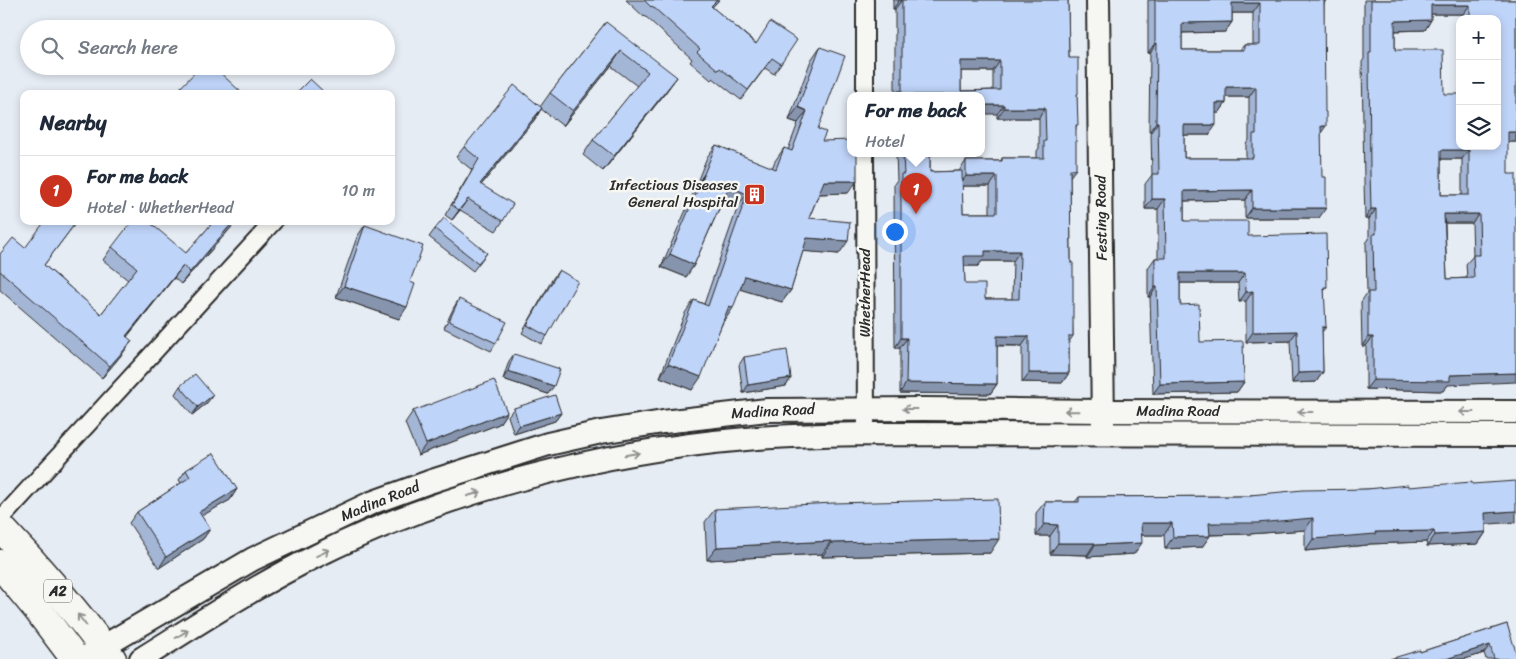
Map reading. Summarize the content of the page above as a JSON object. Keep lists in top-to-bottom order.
{
  "streets": {
    "highway": ["A2"],
    "main road": ["Festing Road", "Madina Road"],
    "street": ["WhetherHead"]
  },
  "crossings": [
    ["Festing Road", "Madina Road"],
    ["WhetherHead", "Madina Road"],
    ["Madina Road", "A2"]
  ],
  "places": {
    "building": ["Infectious Diseases General Hospital"]
  },
  "page": {
    "map_buttons": ["+", "−"],
    "search": "Search here",
    "heading": "Nearby",
    "popup": ["For me back", "Hotel"],
    "list": [
      {
        "mark": "1",
        "name": "For me back",
        "note": "Hotel · WhetherHead",
        "value": "10 m"
      }
    ],
    "pins": "1"
  }
}
